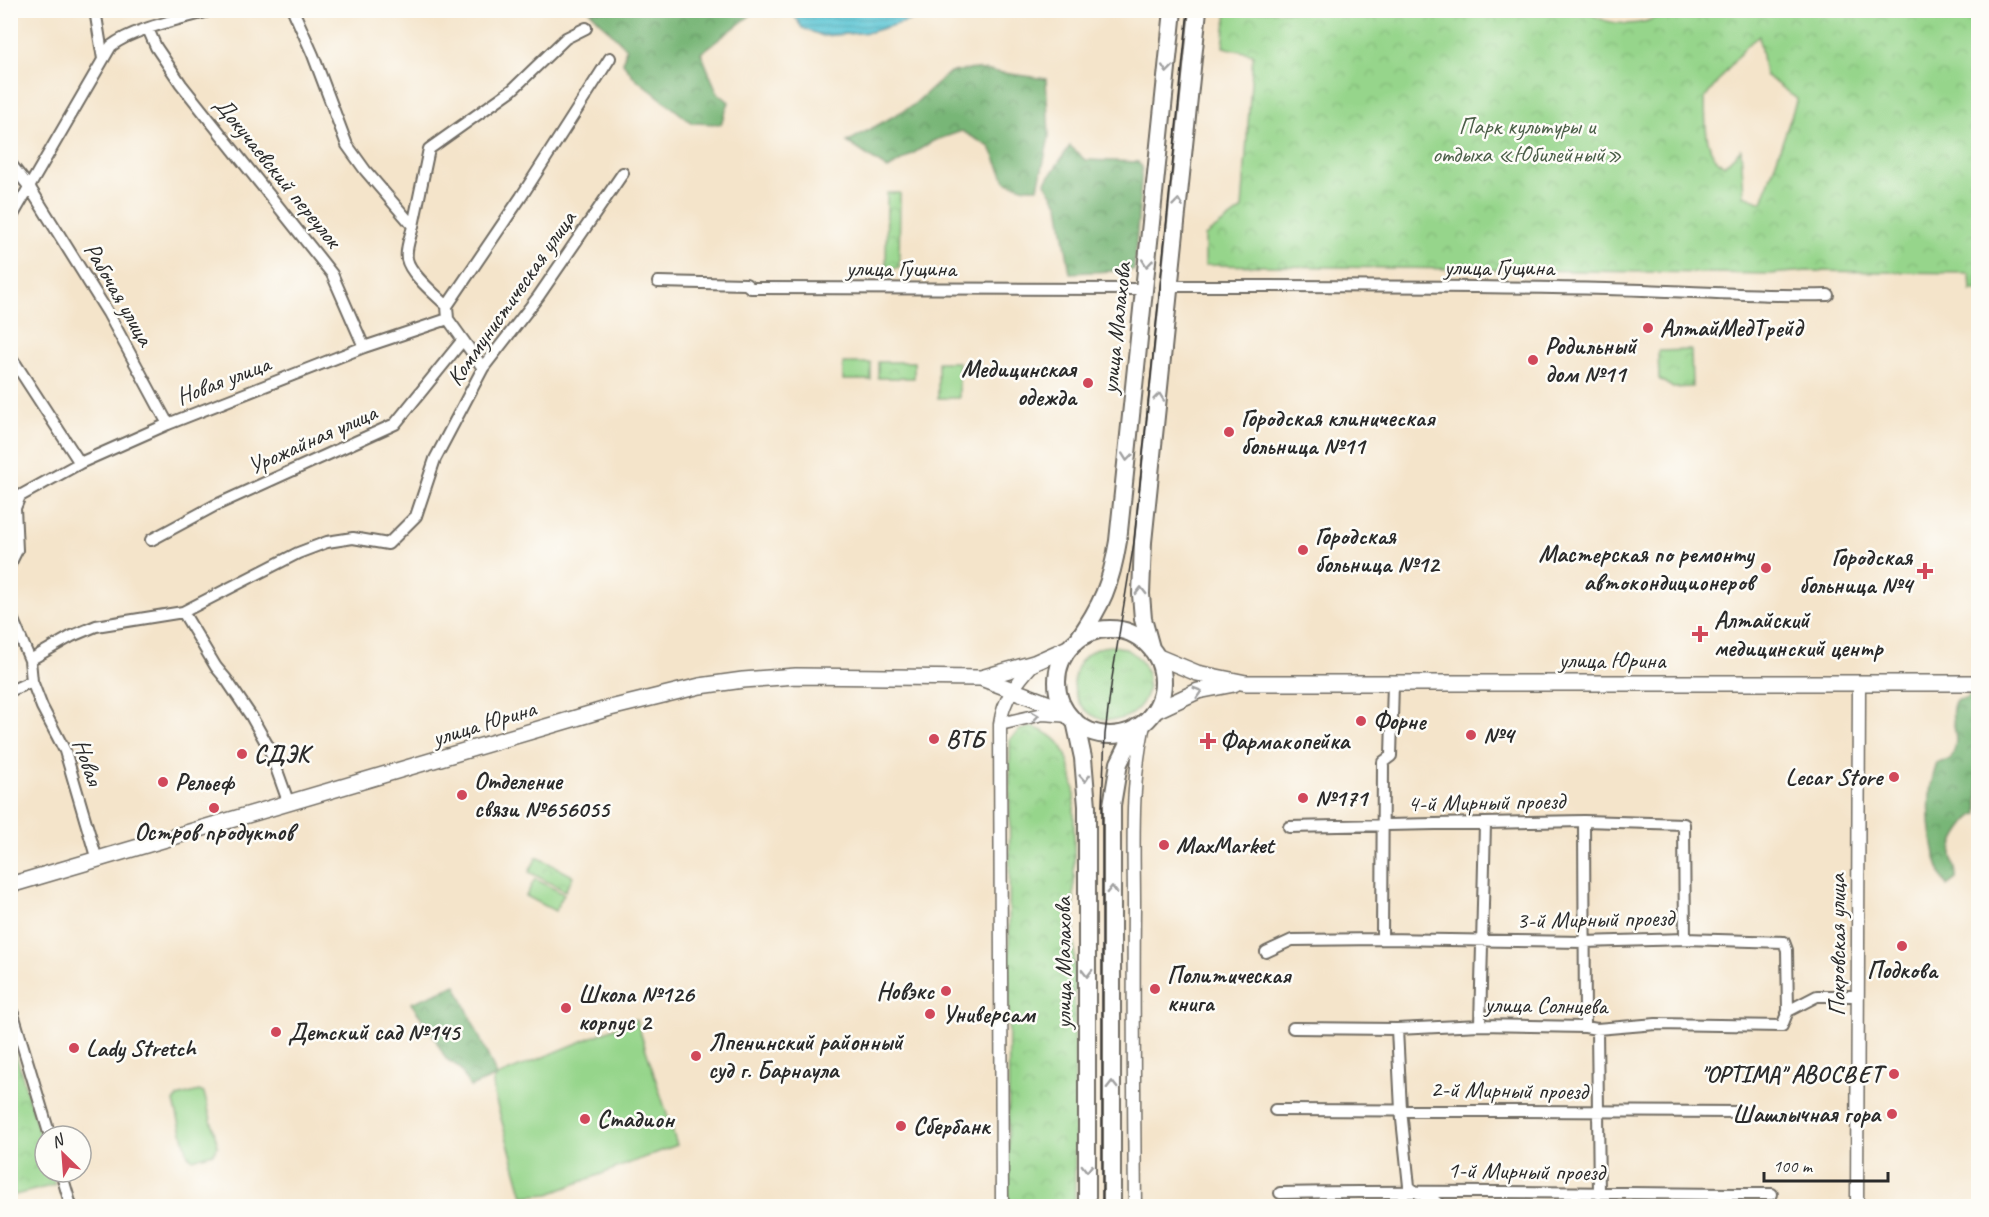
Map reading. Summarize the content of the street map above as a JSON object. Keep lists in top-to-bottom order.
{
  "streets": {
    "main road": ["улица Малахова", "улица Юрина"],
    "street": [
      "Докучаевский переулок",
      "улица Гущина",
      "Рабочая улица",
      "Коммунистическая улица",
      "Новая улица",
      "Урожайная улица",
      "Новая",
      "4-й Мирный проезд",
      "3-й Мирный проезд",
      "Покровская улица",
      "улица Солнцева",
      "2-й Мирный проезд",
      "1-й Мирный проезд"
    ]
  },
  "crossings": [
    ["Докучаевский переулок", "Новая улица"],
    ["улица Гущина", "улица Малахова"],
    ["Рабочая улица", "Новая улица"],
    ["улица Малахова", "улица Юрина"],
    ["улица Юрина", "Новая"],
    ["улица Юрина", "Покровская улица"],
    ["4-й Мирный проезд", "3-й Мирный проезд"],
    ["3-й Мирный проезд", "улица Солнцева"]
  ],
  "parks": ["Парк культуры и отдыха «Юбилейный»"],
  "places": {
    "other": [
      "АлтайМедТрейд",
      "Родильный дом №11",
      "Медицинская одежда",
      "Городская клиническая больница №11",
      "Городская больница №12",
      "Мастерская по ремонту автокондиционеров",
      "Форне",
      "№4",
      "ВТБ",
      "СДЭК",
      "Lecar Store",
      "Рельеф",
      "Отделение связи №656055",
      "№171",
      "Остров продуктов",
      "MaxMarket",
      "Подкова",
      "Политическая книга",
      "Новэкс",
      "Школа №126 корпус 2",
      "Универсам",
      "Детский сад №145",
      "Lady Stretch",
      "Лпенинский районный суд г. Барнаула",
      "\"OPTIMA\" АВОСВЕТ",
      "Шашлычная гора",
      "Стадион",
      "Сбербанк"
    ],
    "health": ["Городская больница №4", "Алтайский медицинский центр", "Фармакопейка"]
  },
  "scale_bar": "100 m",
  "north": "top left"
}
